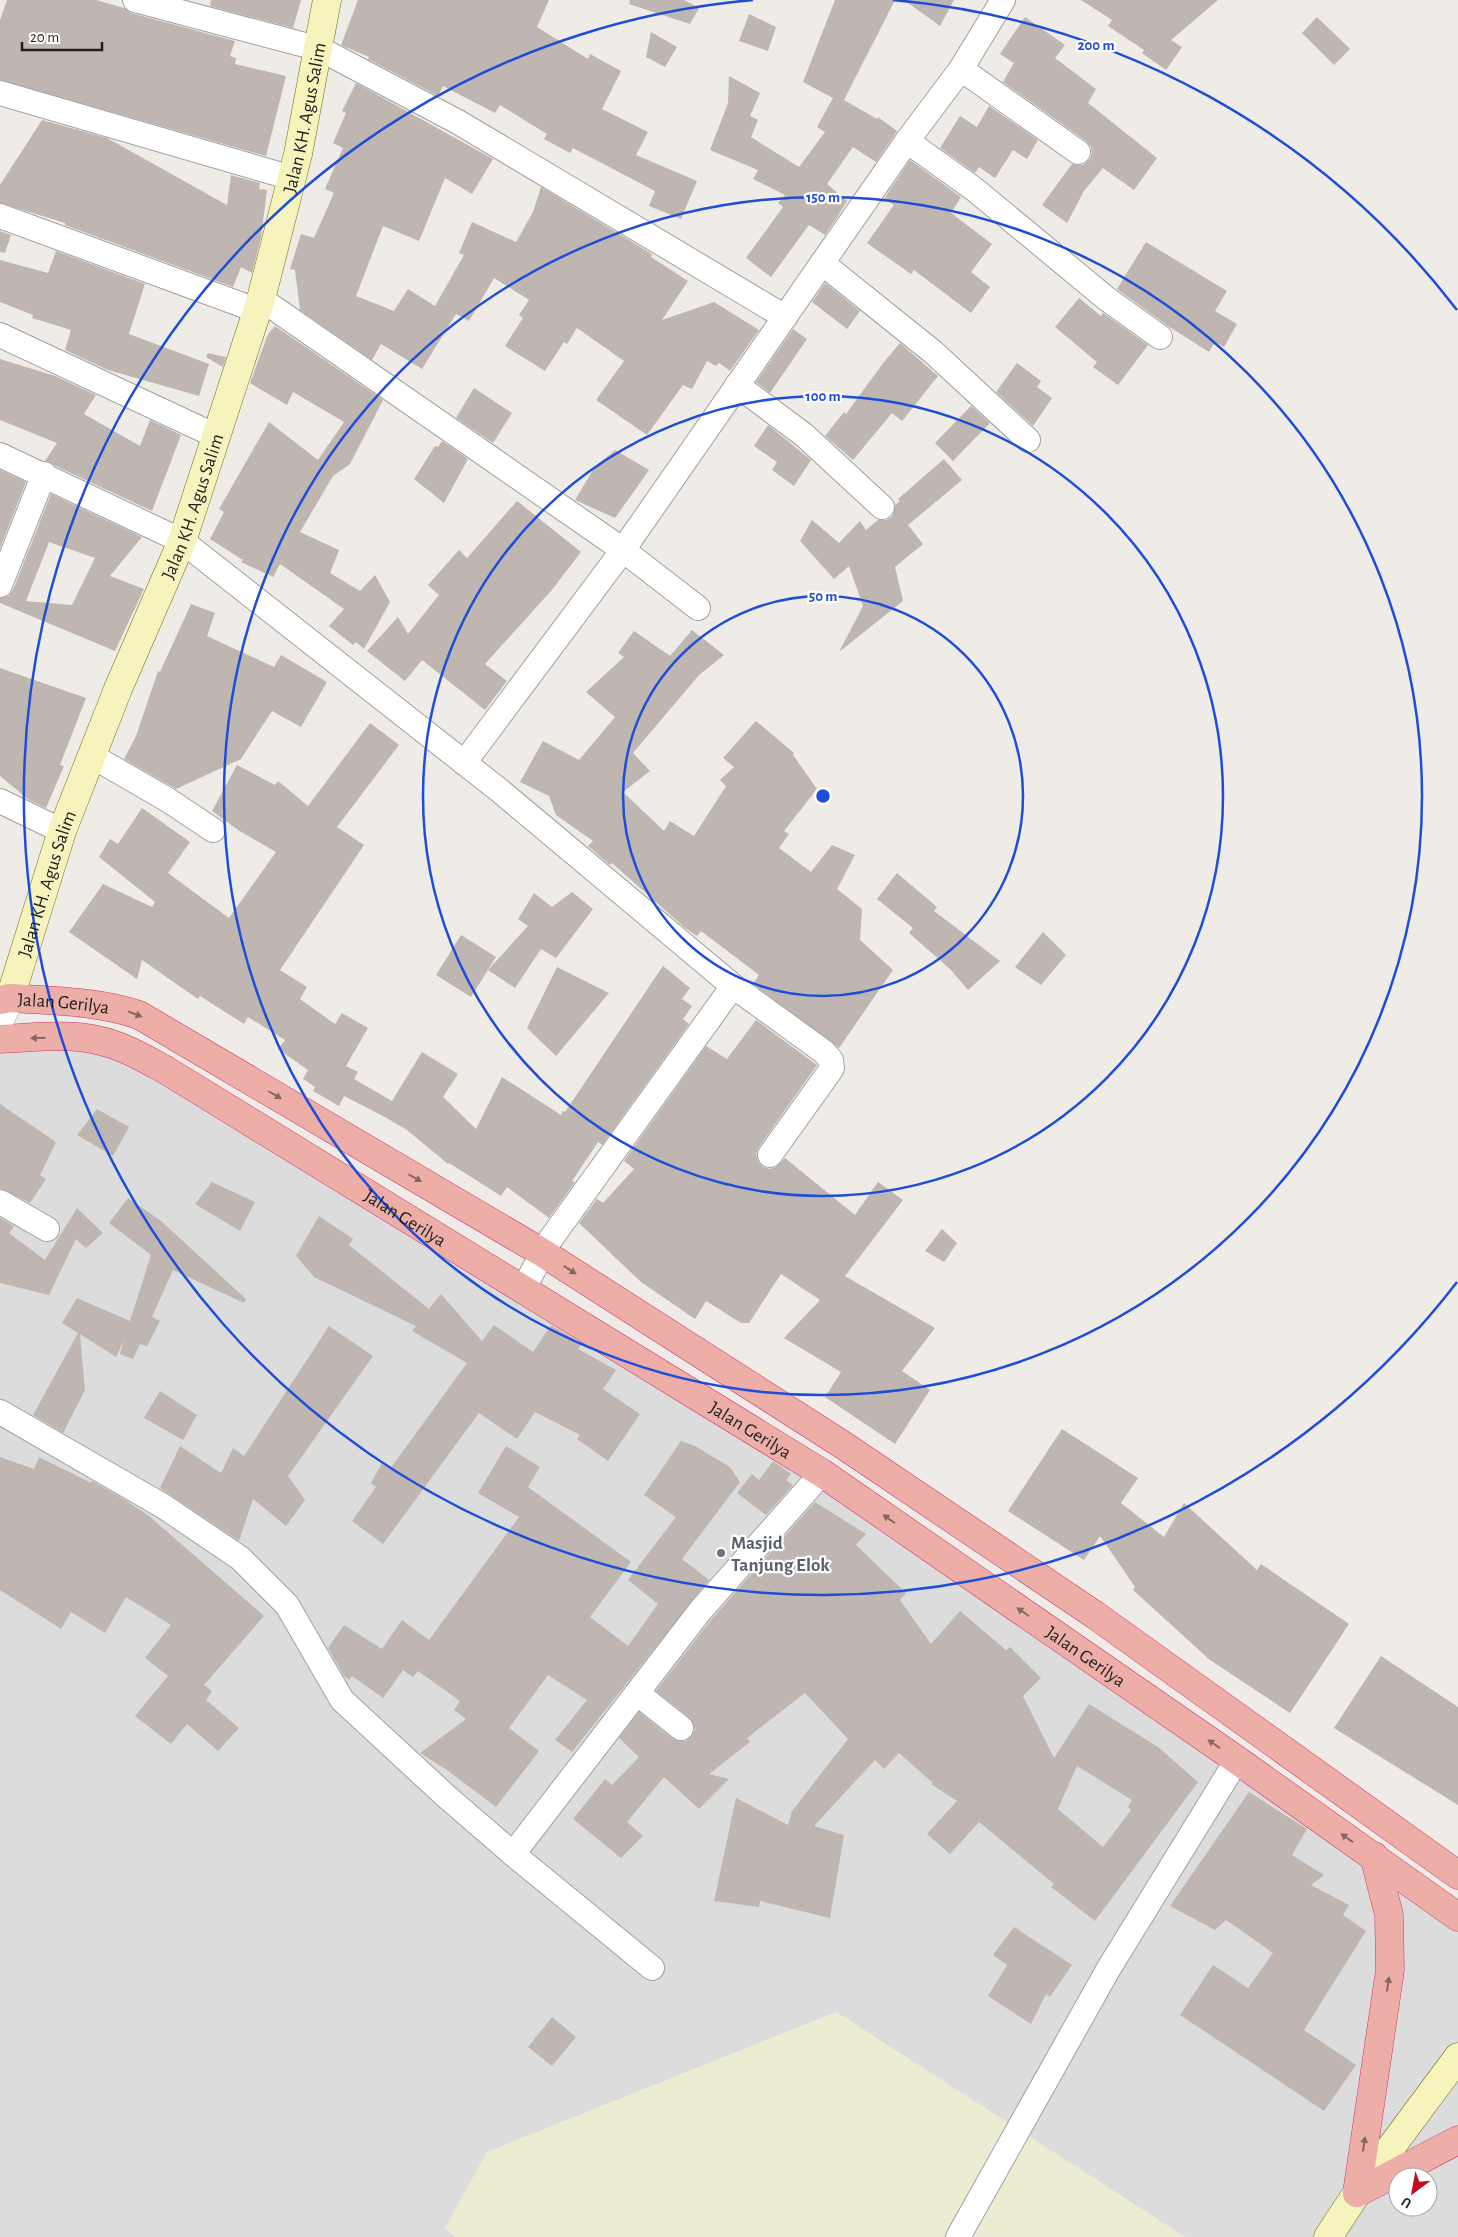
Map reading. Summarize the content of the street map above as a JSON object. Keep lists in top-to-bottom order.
{
  "streets": {
    "highway": ["Jalan Gerilya"],
    "main road": ["Jalan KH. Agus Salim"]
  },
  "crossings": [
    ["Jalan KH. Agus Salim", "Jalan Gerilya"]
  ],
  "places": ["Masjid Tanjung Elok"],
  "scale_bar": "20 m",
  "north": "bottom left",
  "rings": [
    "200 m",
    "150 m",
    "100 m",
    "50 m"
  ]
}
